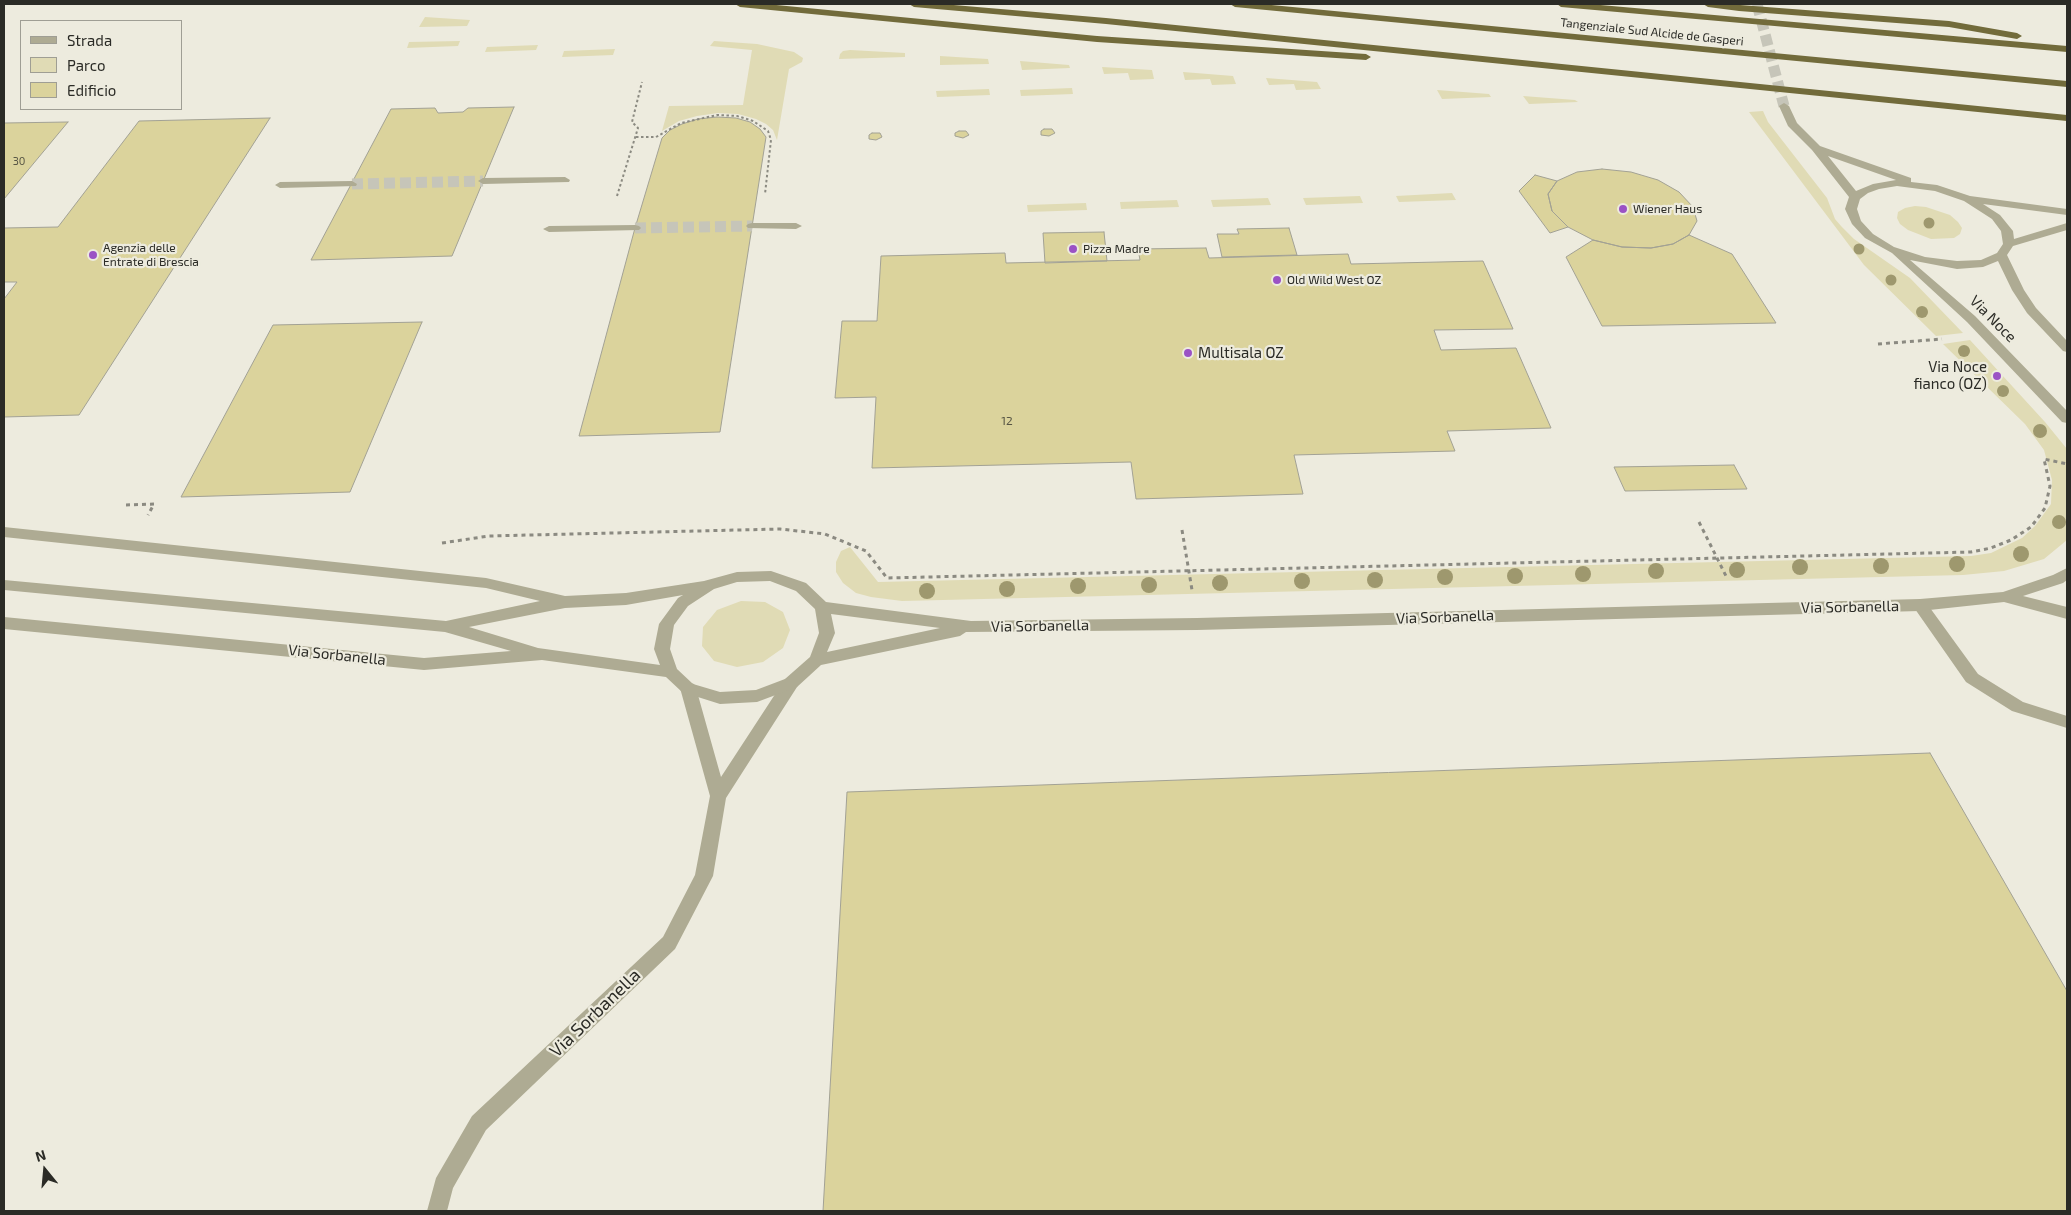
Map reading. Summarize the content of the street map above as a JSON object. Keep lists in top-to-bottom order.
{
  "streets": {
    "highway": ["Tangenziale Sud Alcide de Gasperi"],
    "street": ["Via Noce", "Via Sorbanella"]
  },
  "places": [
    "Wiener Haus",
    "Pizza Madre",
    "Agenzia delle Entrate di Brescia",
    "Old Wild West OZ",
    "Multisala OZ",
    "Via Noce fianco (OZ)"
  ],
  "house_numbers": ["30", "12"],
  "legend": ["Strada", "Parco", "Edificio"],
  "north": "top"
}
